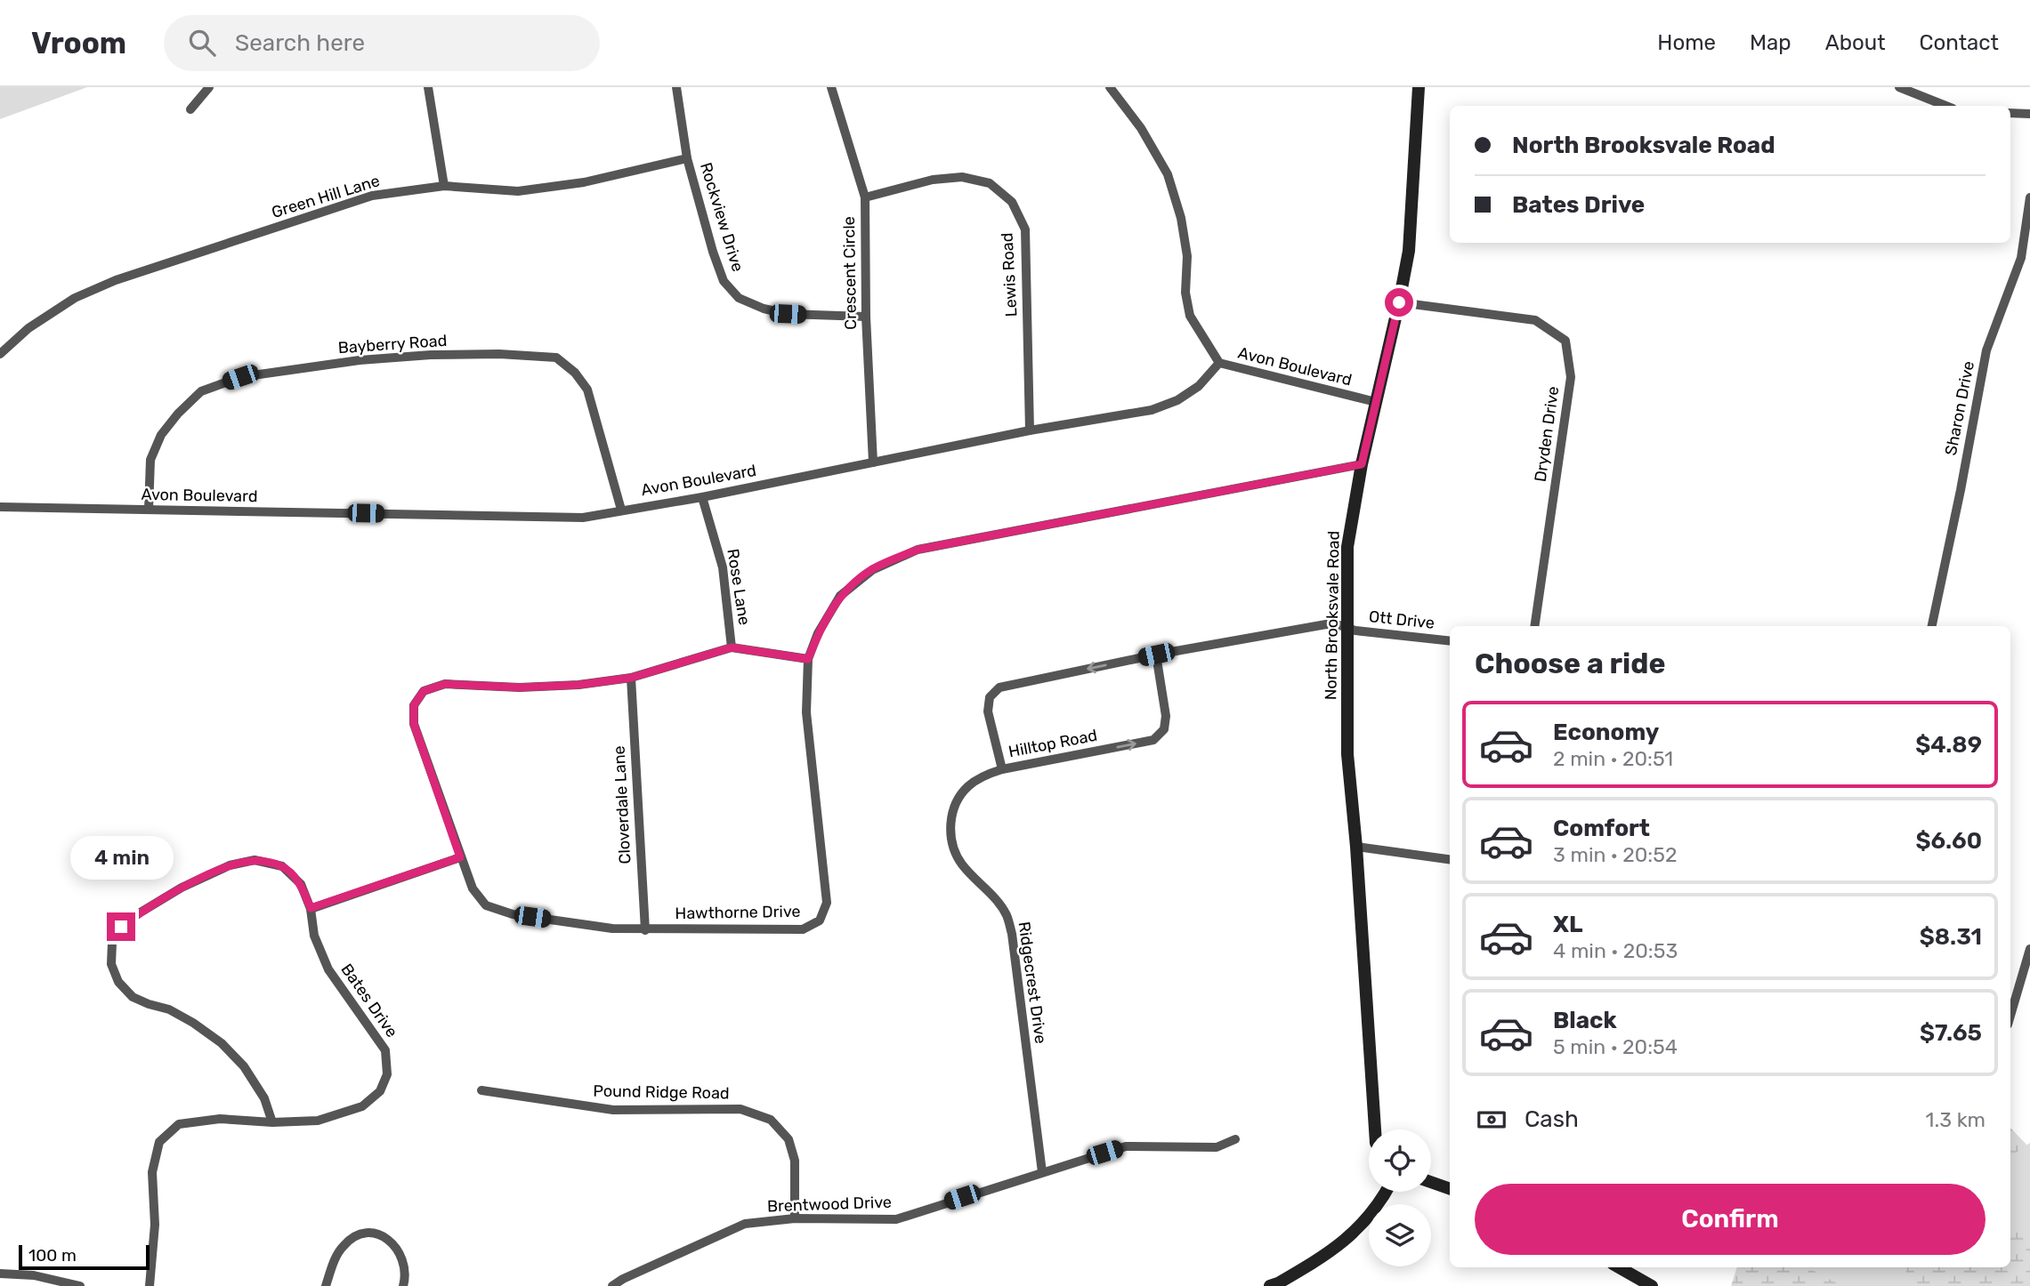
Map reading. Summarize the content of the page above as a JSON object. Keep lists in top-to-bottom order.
{
  "streets": {
    "main road": ["North Brooksvale Road"],
    "street": [
      "Green Hill Lane",
      "Rockview Drive",
      "Crescent Circle",
      "Lewis Road",
      "Bayberry Road",
      "Avon Boulevard",
      "Sharon Drive",
      "Dryden Drive",
      "Rose Lane",
      "Ott Drive",
      "Hilltop Road",
      "Cloverdale Lane",
      "Hawthorne Drive",
      "Ridgecrest Drive",
      "Bates Drive",
      "Pound Ridge Road",
      "Brentwood Drive"
    ]
  },
  "crossings": [
    ["Green Hill Lane", "Rockview Drive"],
    ["Rockview Drive", "Crescent Circle"],
    ["Crescent Circle", "Lewis Road"],
    ["Crescent Circle", "Avon Boulevard"],
    ["Lewis Road", "Avon Boulevard"],
    ["Bayberry Road", "Avon Boulevard"],
    ["Avon Boulevard", "Rose Lane"],
    ["Avon Boulevard", "North Brooksvale Road"],
    ["Dryden Drive", "North Brooksvale Road"],
    ["Rose Lane", "Hawthorne Drive"],
    ["North Brooksvale Road", "Ott Drive"],
    ["North Brooksvale Road", "Hilltop Road"],
    ["North Brooksvale Road", "Hawthorne Drive"],
    ["Ott Drive", "Hilltop Road"],
    ["Hilltop Road", "Ridgecrest Drive"],
    ["Cloverdale Lane", "Hawthorne Drive"],
    ["Ridgecrest Drive", "Brentwood Drive"],
    ["Pound Ridge Road", "Brentwood Drive"]
  ],
  "scale_bar": "100 m",
  "page": {
    "header": "Vroom",
    "search": "Search here",
    "nav": [
      "Home",
      "Map",
      "About",
      "Contact"
    ],
    "banner": ["North Brooksvale Road", "Bates Drive"],
    "heading": "Choose a ride",
    "list": [
      {
        "name": "Economy",
        "note": "2 min · 20:51",
        "value": "$4.89"
      },
      {
        "name": "Comfort",
        "note": "3 min · 20:52",
        "value": "$6.60"
      },
      {
        "name": "XL",
        "note": "4 min · 20:53",
        "value": "$8.31"
      },
      {
        "name": "Black",
        "note": "5 min · 20:54",
        "value": "$7.65"
      }
    ],
    "bubble": "4 min",
    "pay": ["Cash", "1.3 km"],
    "buttons": "Confirm",
    "scale": "100 m"
  }
}
